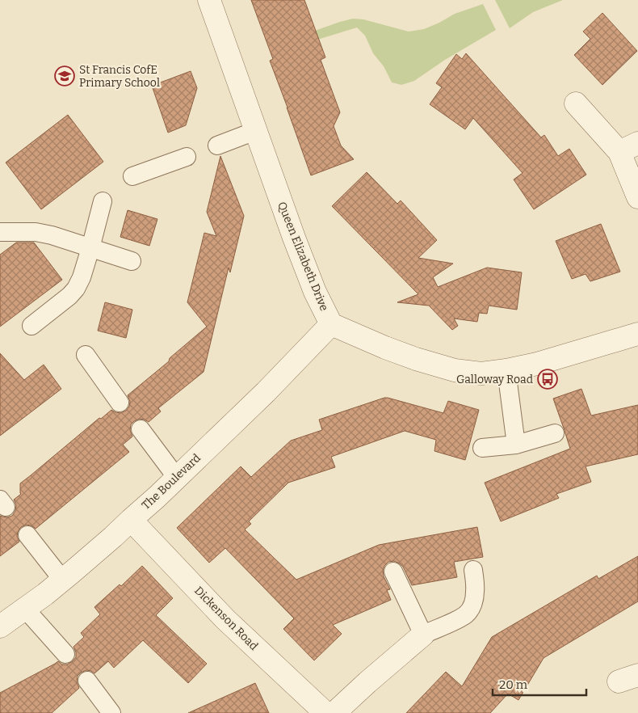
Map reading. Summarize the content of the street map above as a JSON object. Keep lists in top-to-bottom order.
{
  "streets": {
    "street": ["Queen Elizabeth Drive", "The Boulevard", "Dickenson Road"]
  },
  "crossings": [
    ["Queen Elizabeth Drive", "The Boulevard"],
    ["The Boulevard", "Dickenson Road"]
  ],
  "places": {
    "school or university": ["St Francis CofE Primary School"],
    "bus stop": ["Galloway Road"]
  },
  "scale_bar": "20 m"
}
